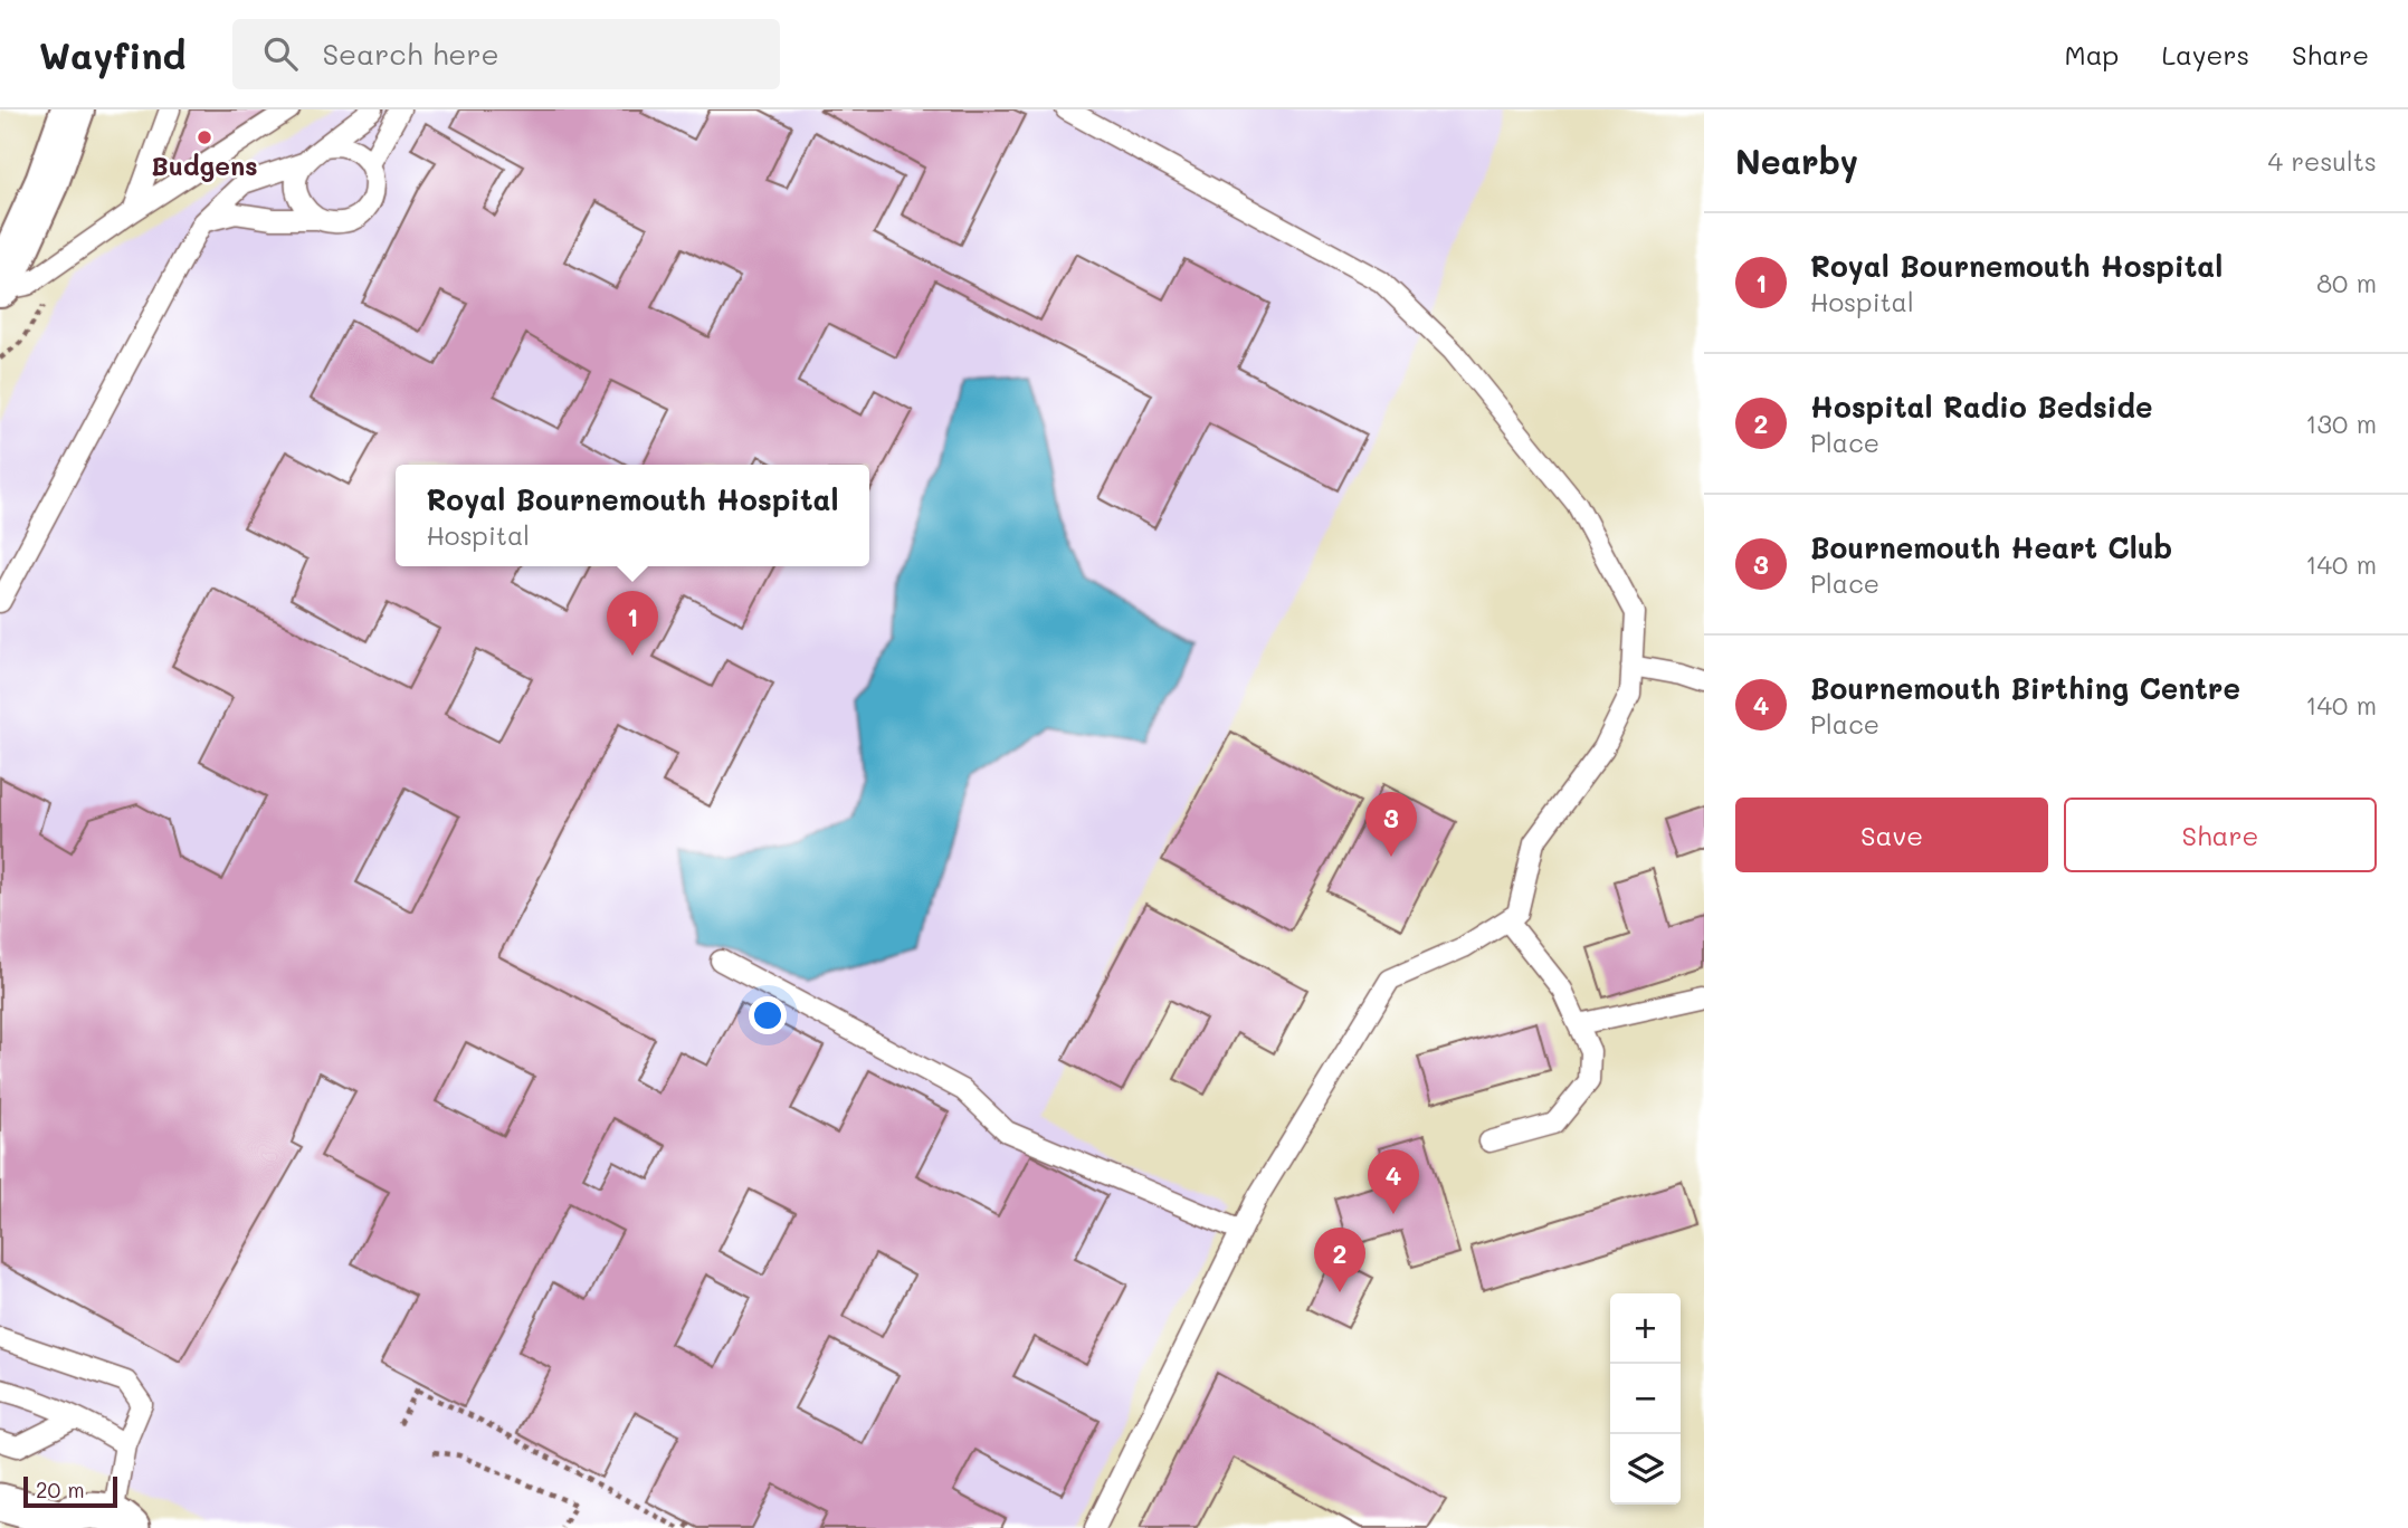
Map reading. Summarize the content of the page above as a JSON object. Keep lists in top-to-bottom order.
{
  "places": ["Budgens"],
  "scale_bar": "20 m",
  "page": {
    "header": "Wayfind",
    "search": "Search here",
    "nav": ["Map", "Layers", "Share"],
    "heading": ["Nearby", "4 results"],
    "list": [
      {
        "mark": "1",
        "name": "Royal Bournemouth Hospital",
        "note": "Hospital",
        "value": "80 m"
      },
      {
        "mark": "2",
        "name": "Hospital Radio Bedside",
        "note": "Place",
        "value": "130 m"
      },
      {
        "mark": "3",
        "name": "Bournemouth Heart Club",
        "note": "Place",
        "value": "140 m"
      },
      {
        "mark": "4",
        "name": "Bournemouth Birthing Centre",
        "note": "Place",
        "value": "140 m"
      }
    ],
    "popup": ["Royal Bournemouth Hospital", "Hospital"],
    "pins": [
      "1",
      "3",
      "4",
      "2"
    ],
    "buttons": ["Save", "Share"],
    "map_buttons": ["+", "−"],
    "scale": "20 m"
  }
}
